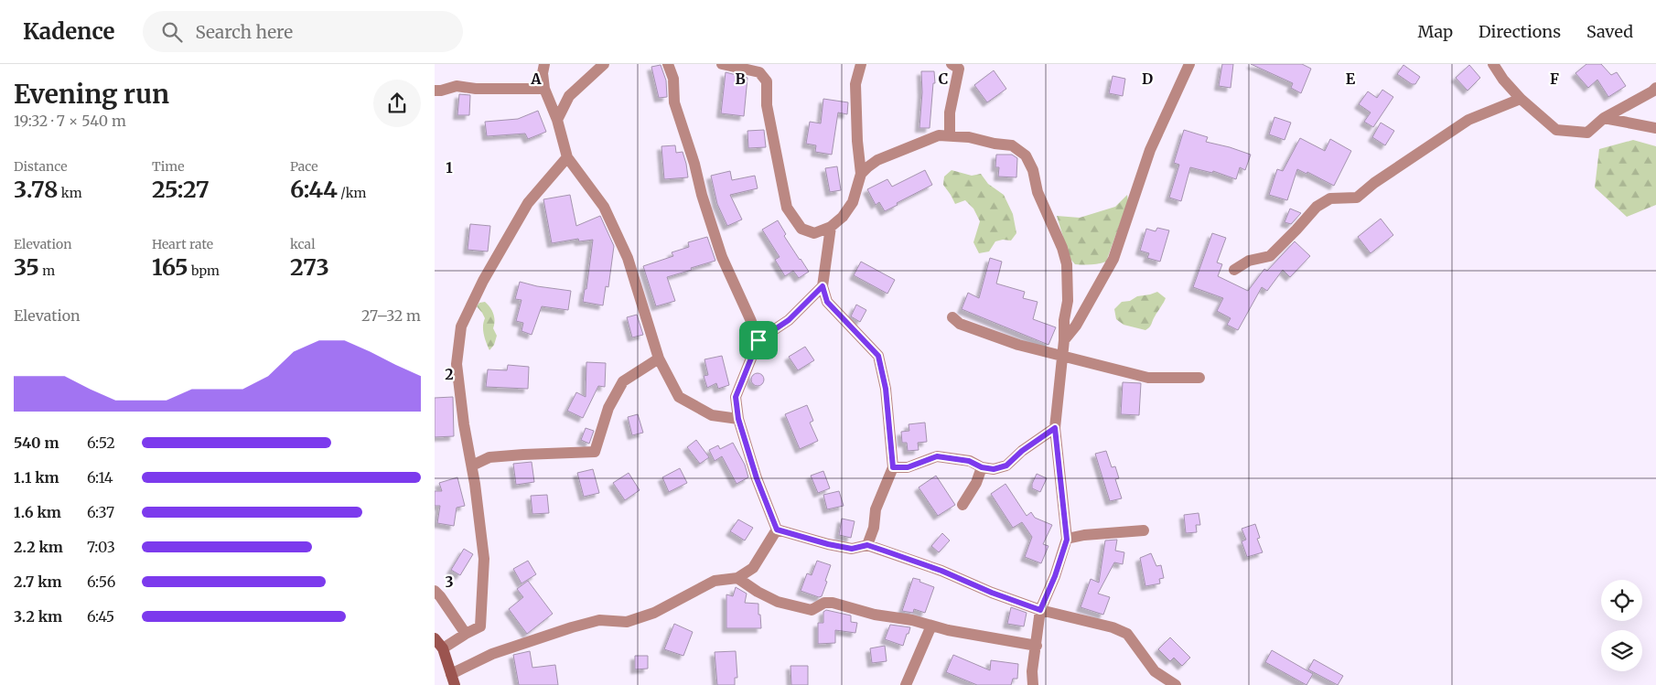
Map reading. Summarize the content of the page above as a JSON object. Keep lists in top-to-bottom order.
{
  "page": {
    "header": "Kadence",
    "search": "Search here",
    "nav": ["Map", "Directions", "Saved"],
    "heading": ["Evening run", "19:32 · 7 × 540 m"],
    "stats": [
      ["Distance", "3.78 km"],
      ["Time", "25:27"],
      ["Pace", "6:44 /km"],
      ["Elevation", "35 m"],
      ["Heart rate", "165 bpm"],
      ["kcal", "273"]
    ],
    "chart": ["Elevation", "27–32 m"],
    "list": [
      {
        "name": "540 m",
        "note": "6:52"
      },
      {
        "name": "1.1 km",
        "note": "6:14"
      },
      {
        "name": "1.6 km",
        "note": "6:37"
      },
      {
        "name": "2.2 km",
        "note": "7:03"
      },
      {
        "name": "2.7 km",
        "note": "6:56"
      },
      {
        "name": "3.2 km",
        "note": "6:45"
      }
    ]
  },
  "grid": {
    "columns": [
      "A",
      "B",
      "C",
      "D",
      "E",
      "F"
    ],
    "rows": ["1", "2", "3"]
  }
}
